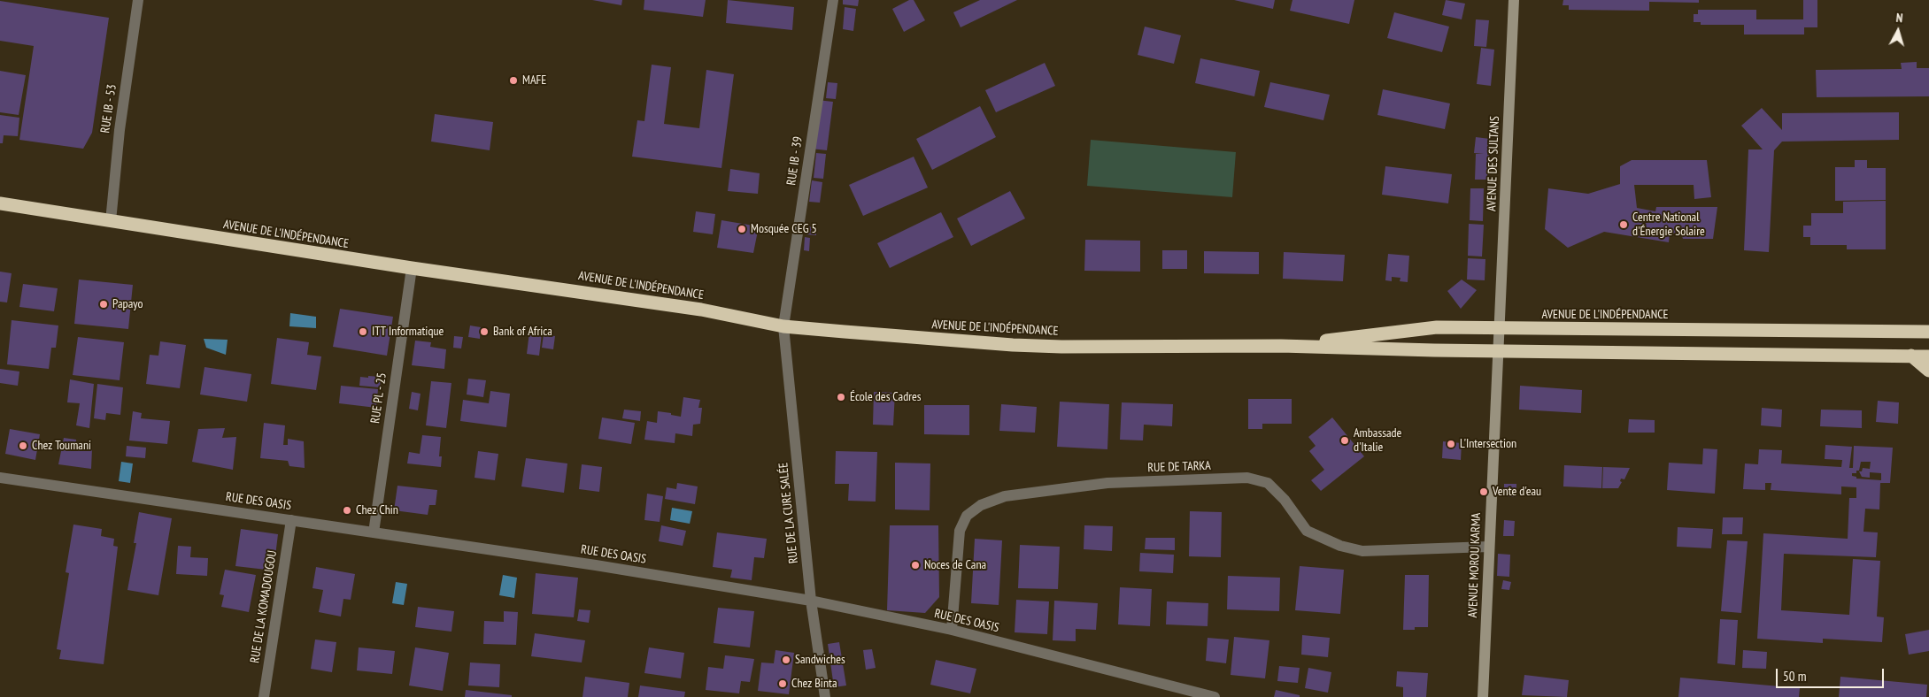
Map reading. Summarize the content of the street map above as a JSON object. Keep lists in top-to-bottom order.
{
  "streets": {
    "highway": ["AVENUE DE L'INDÉPENDANCE"],
    "street": [
      "RUE IB - 53",
      "RUE IB - 39",
      "AVENUE DES SULTANS",
      "RUE PL - 25",
      "RUE DE TARKA",
      "RUE DES OASIS",
      "RUE DE LA CURE SALÉE",
      "AVENUE MOROU KARMA",
      "RUE DE LA KOMADOUGOU"
    ]
  },
  "crossings": [
    ["RUE IB - 53", "AVENUE DE L'INDÉPENDANCE"],
    ["RUE IB - 39", "AVENUE DE L'INDÉPENDANCE"],
    ["RUE IB - 39", "RUE DE LA CURE SALÉE"],
    ["AVENUE DES SULTANS", "AVENUE DE L'INDÉPENDANCE"],
    ["AVENUE DES SULTANS", "AVENUE MOROU KARMA"],
    ["AVENUE DE L'INDÉPENDANCE", "RUE PL - 25"],
    ["AVENUE DE L'INDÉPENDANCE", "RUE DE LA CURE SALÉE"],
    ["AVENUE DE L'INDÉPENDANCE", "AVENUE MOROU KARMA"],
    ["RUE PL - 25", "RUE DES OASIS"],
    ["RUE DE TARKA", "RUE DES OASIS"],
    ["RUE DE TARKA", "AVENUE MOROU KARMA"],
    ["RUE DES OASIS", "RUE DE LA CURE SALÉE"],
    ["RUE DES OASIS", "RUE DE LA KOMADOUGOU"]
  ],
  "places": [
    "MAFE",
    "Centre National d'Énergie Solaire",
    "Mosquée CEG 5",
    "Papayo",
    "ITT Informatique",
    "Bank of Africa",
    "École des Cadres",
    "Ambassade d'Italie",
    "L'Intersection",
    "Chez Toumani",
    "Vente d'eau",
    "Chez Chin",
    "Noces de Cana",
    "Sandwiches",
    "Chez Binta"
  ],
  "scale_bar": "50 m",
  "north": "top"
}
